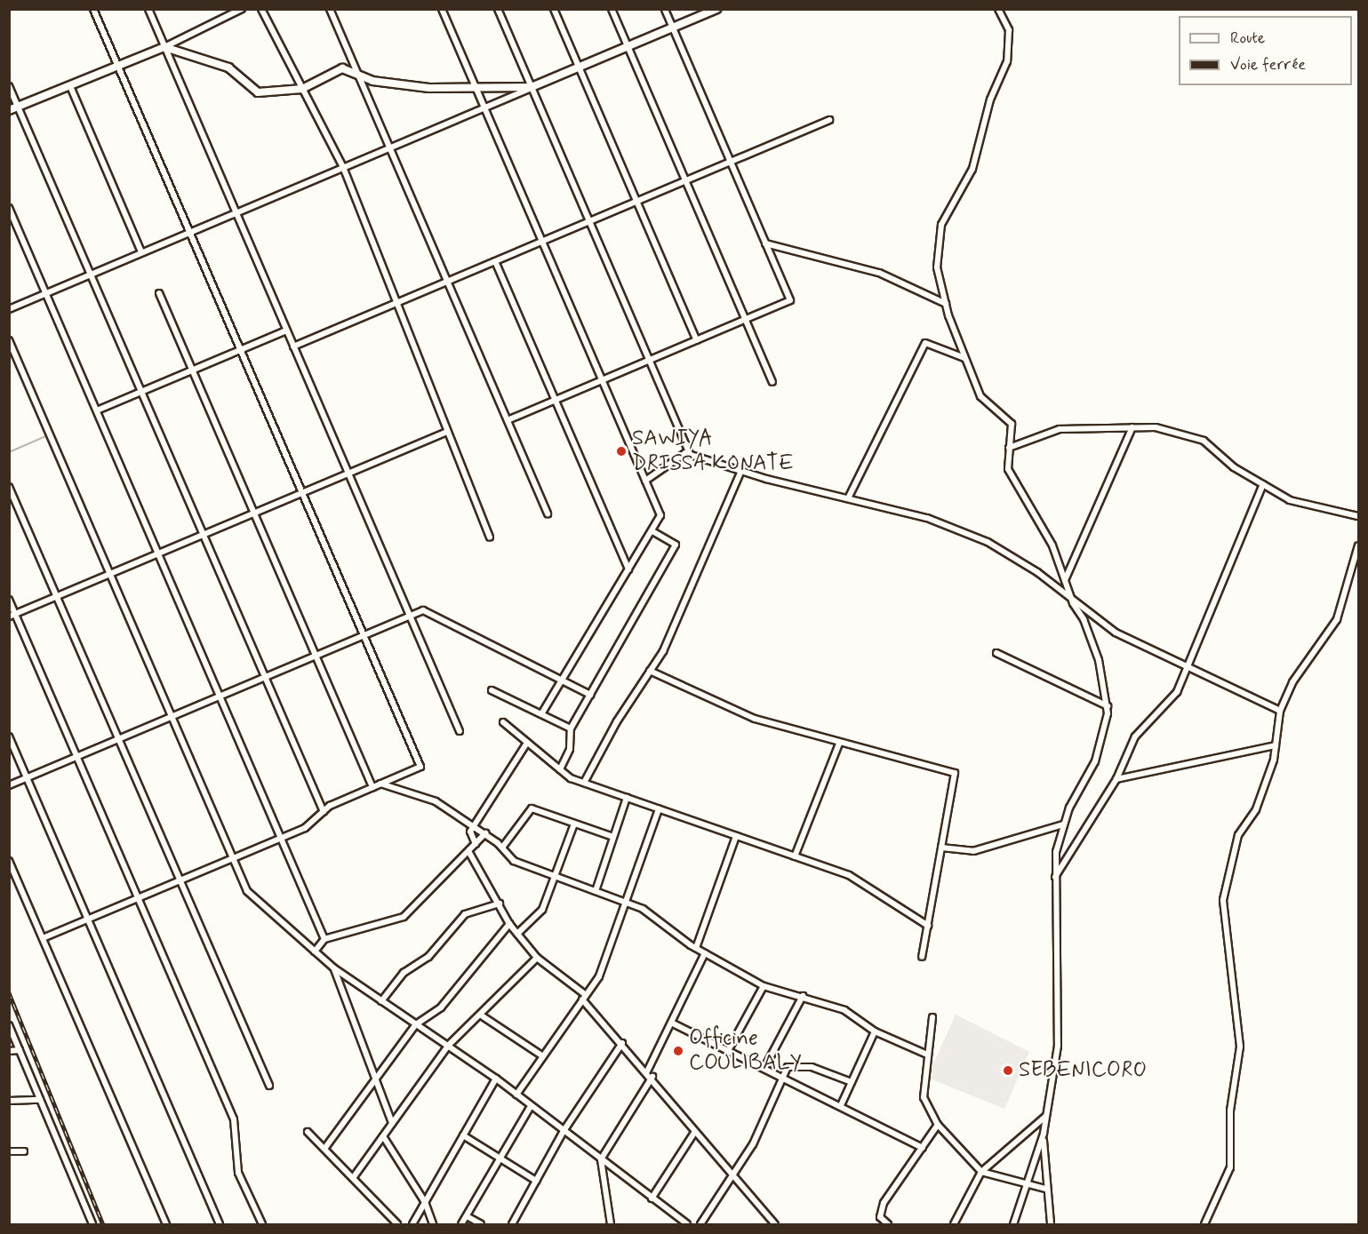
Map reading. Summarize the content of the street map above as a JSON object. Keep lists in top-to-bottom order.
{
  "places": ["SAWIYA DRISSA KONATE", "Officine COULIBALY", "SEBENICORO"],
  "legend": ["Route", "Voie ferrée"]
}
